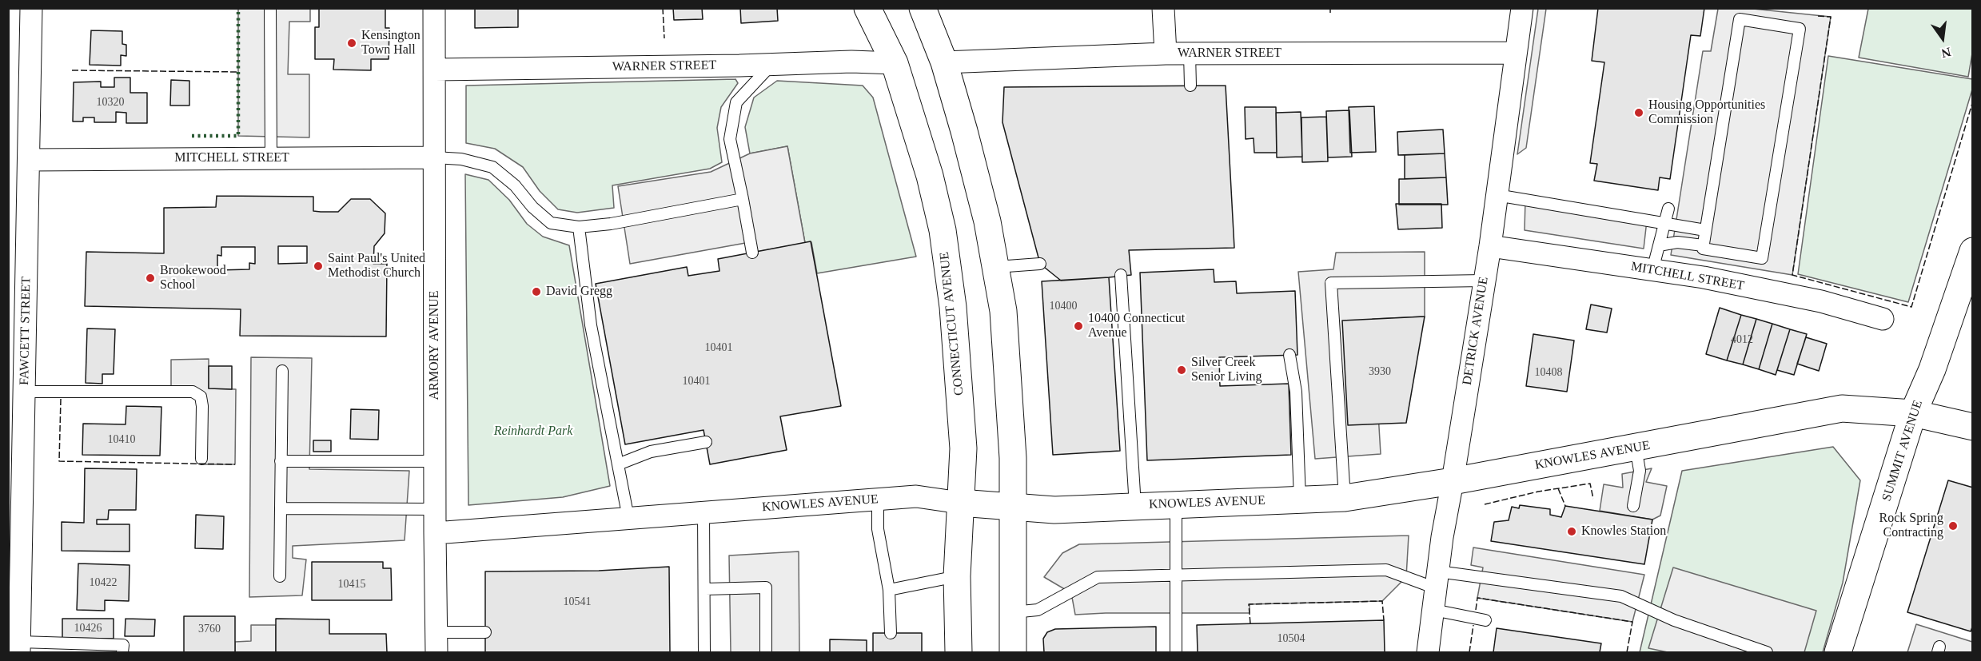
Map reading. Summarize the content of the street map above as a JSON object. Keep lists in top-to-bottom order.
{
  "streets": {
    "main road": ["CONNECTICUT AVENUE", "SUMMIT AVENUE", "KNOWLES AVENUE"],
    "street": [
      "WARNER STREET",
      "MITCHELL STREET",
      "FAWCETT STREET",
      "DETRICK AVENUE",
      "ARMORY AVENUE"
    ]
  },
  "crossings": [
    ["WARNER STREET", "CONNECTICUT AVENUE"],
    ["WARNER STREET", "DETRICK AVENUE"],
    ["WARNER STREET", "ARMORY AVENUE"],
    ["MITCHELL STREET", "FAWCETT STREET"],
    ["MITCHELL STREET", "DETRICK AVENUE"],
    ["MITCHELL STREET", "ARMORY AVENUE"],
    ["CONNECTICUT AVENUE", "KNOWLES AVENUE"],
    ["DETRICK AVENUE", "KNOWLES AVENUE"],
    ["ARMORY AVENUE", "KNOWLES AVENUE"],
    ["SUMMIT AVENUE", "KNOWLES AVENUE"]
  ],
  "parks": ["Reinhardt Park"],
  "places": [
    "Kensington Town Hall",
    "Housing Opportunities Commission",
    "Saint Paul's United Methodist Church",
    "Brookewood School",
    "David Gregg",
    "10400 Connecticut Avenue",
    "Silver Creek Senior Living",
    "Rock Spring Contracting",
    "Knowles Station"
  ],
  "house_numbers": [
    "10320",
    "10400",
    "4012",
    "10401",
    "3930",
    "10408",
    "10401",
    "10410",
    "10422",
    "10415",
    "10541",
    "10426",
    "3760",
    "10504"
  ],
  "north": "bottom"
}
